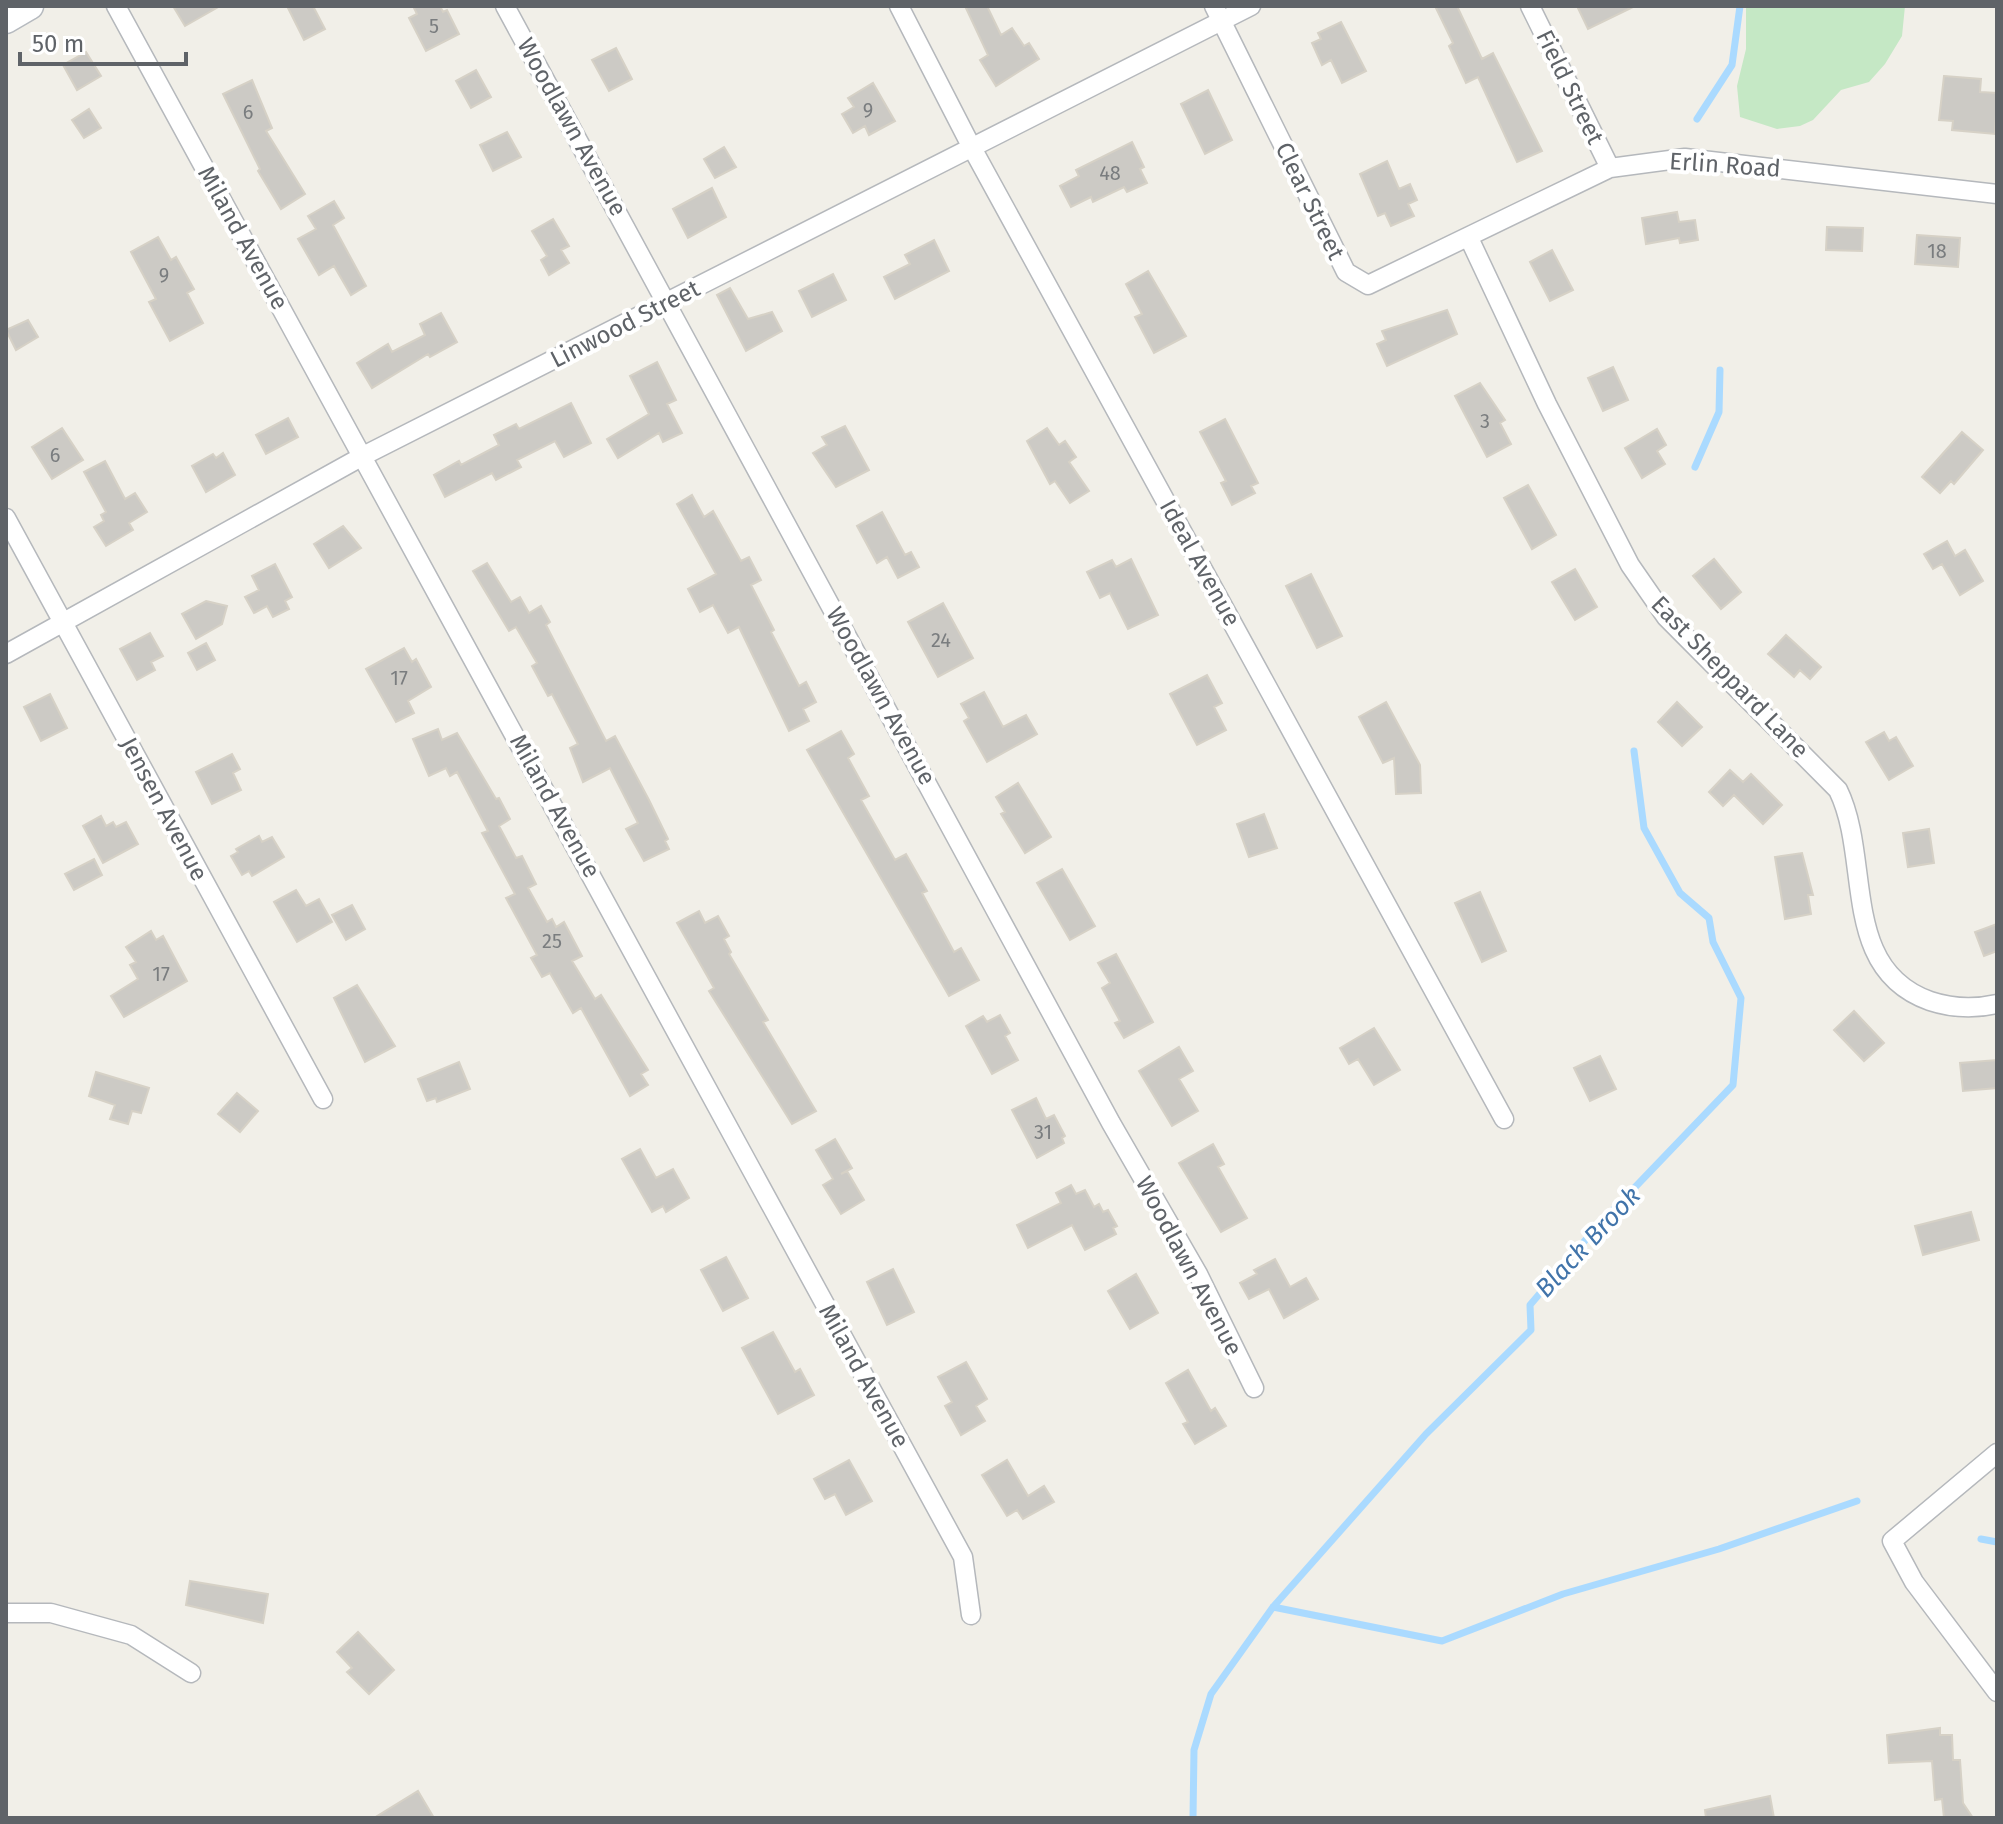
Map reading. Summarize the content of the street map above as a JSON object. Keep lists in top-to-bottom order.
{
  "streets": {
    "street": [
      "Field Street",
      "Woodlawn Avenue",
      "Erlin Road",
      "Clear Street",
      "Miland Avenue",
      "Linwood Street",
      "Ideal Avenue",
      "East Sheppard Lane",
      "Jensen Avenue"
    ]
  },
  "crossings": [
    ["Field Street", "Erlin Road"],
    ["Woodlawn Avenue", "Linwood Street"],
    ["Erlin Road", "Clear Street"],
    ["Erlin Road", "East Sheppard Lane"],
    ["Clear Street", "Linwood Street"],
    ["Clear Street", "East Sheppard Lane"],
    ["Miland Avenue", "Linwood Street"],
    ["Linwood Street", "Ideal Avenue"],
    ["Linwood Street", "Jensen Avenue"]
  ],
  "water": ["Black Brook"],
  "house_numbers": [
    "5",
    "9",
    "6",
    "48",
    "18",
    "9",
    "3",
    "6",
    "24",
    "17",
    "25",
    "17",
    "31"
  ],
  "scale_bar": "50 m"
}
